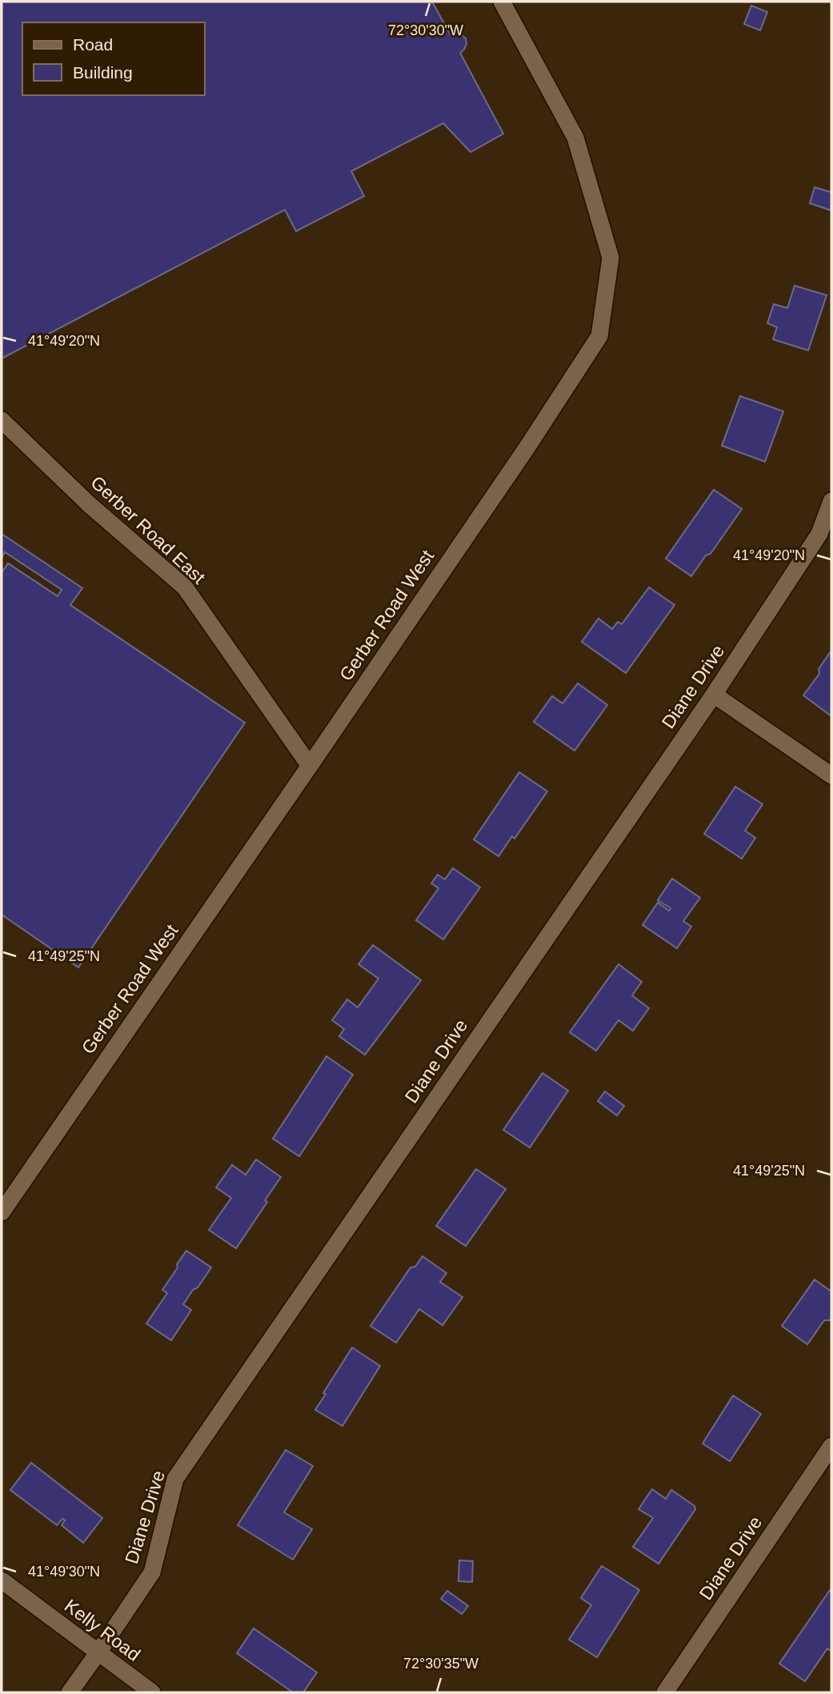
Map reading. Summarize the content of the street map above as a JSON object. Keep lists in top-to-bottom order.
{
  "streets": {
    "street": [
      "Gerber Road East",
      "Gerber Road West",
      "Diane Drive",
      "Kelly Road"
    ]
  },
  "crossings": [
    ["Gerber Road East", "Gerber Road West"],
    ["Diane Drive", "Kelly Road"]
  ],
  "legend": ["Road", "Building"],
  "coordinates": [
    "72°30'30\"W",
    "41°49'20\"N",
    "41°49'25\"N",
    "41°49'30\"N",
    "72°30'35\"W"
  ]
}
